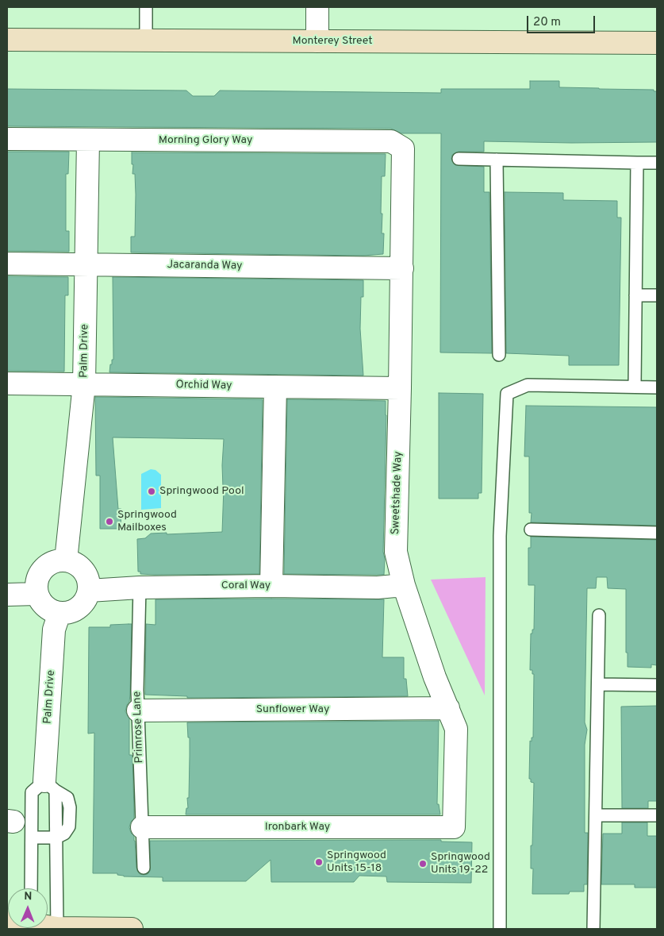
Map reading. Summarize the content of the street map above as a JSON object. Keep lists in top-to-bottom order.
{
  "streets": {
    "street": [
      "Monterey Street",
      "Morning Glory Way",
      "Jacaranda Way",
      "Palm Drive",
      "Orchid Way",
      "Sweetshade Way",
      "Coral Way",
      "Sunflower Way",
      "Ironbark Way"
    ],
    "lane": ["Primrose Lane"]
  },
  "crossings": [
    ["Morning Glory Way", "Palm Drive"],
    ["Morning Glory Way", "Sweetshade Way"],
    ["Jacaranda Way", "Palm Drive"],
    ["Jacaranda Way", "Sweetshade Way"],
    ["Palm Drive", "Orchid Way"],
    ["Palm Drive", "Coral Way"],
    ["Orchid Way", "Sweetshade Way"],
    ["Sweetshade Way", "Coral Way"],
    ["Sweetshade Way", "Sunflower Way"],
    ["Sweetshade Way", "Ironbark Way"],
    ["Coral Way", "Primrose Lane"],
    ["Sunflower Way", "Primrose Lane"],
    ["Primrose Lane", "Ironbark Way"]
  ],
  "places": [
    "Springwood Pool",
    "Springwood Mailboxes",
    "Springwood Units 15-18",
    "Springwood Units 19-22"
  ],
  "scale_bar": "20 m",
  "north": "top"
}
